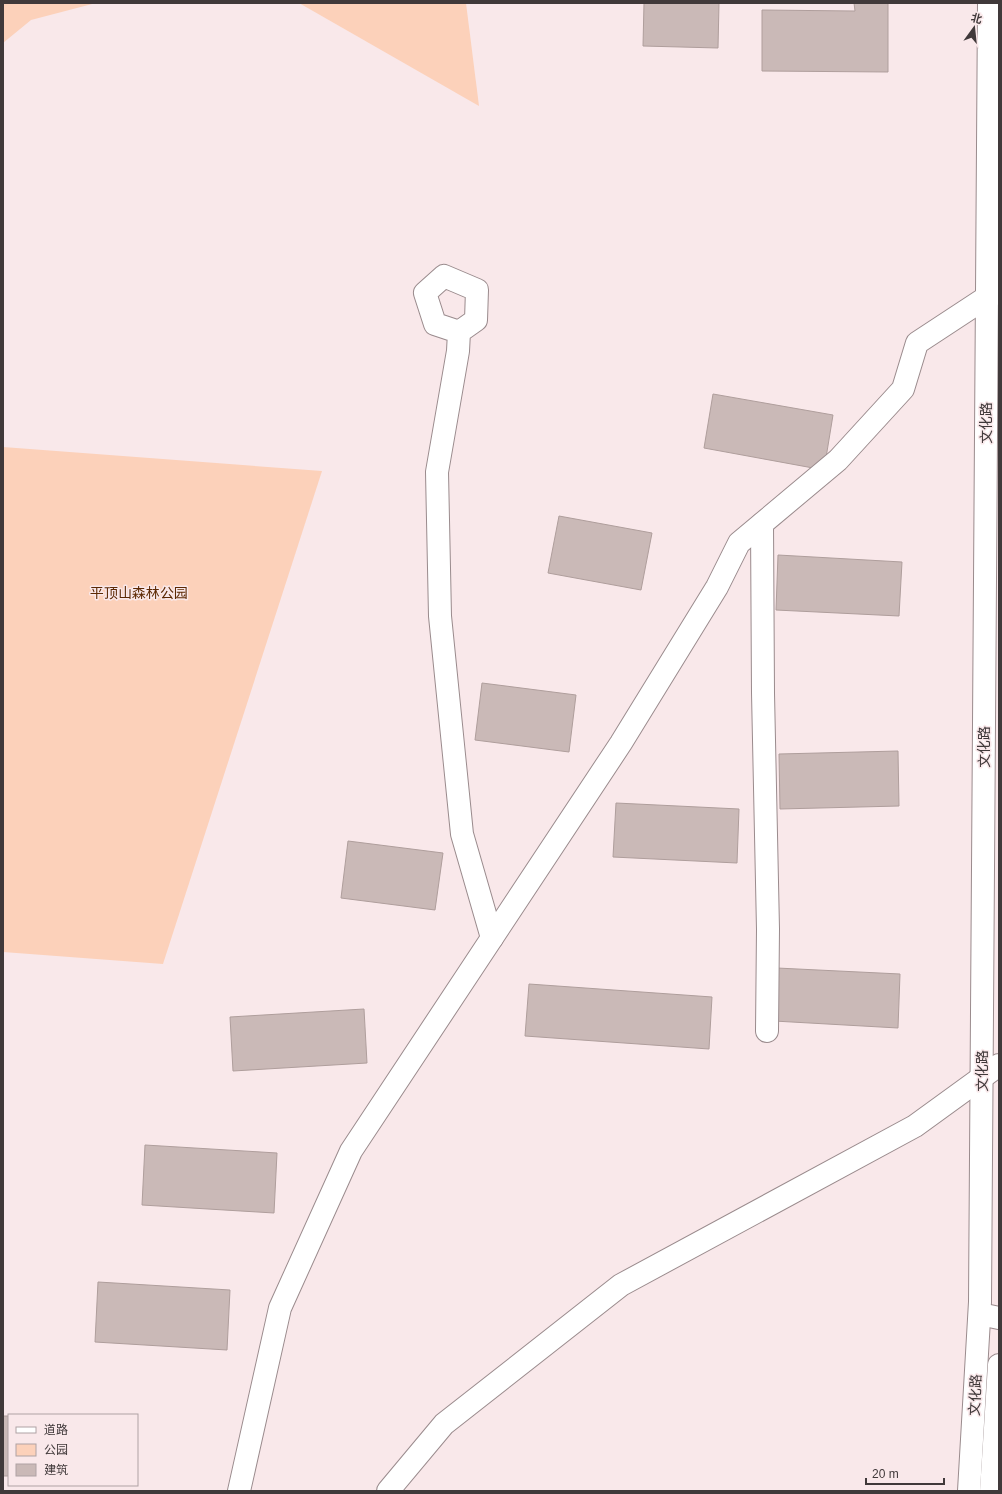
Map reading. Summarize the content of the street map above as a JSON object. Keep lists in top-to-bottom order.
{
  "streets": {
    "street": ["文化路"]
  },
  "parks": ["平顶山森林公园"],
  "legend": ["道路", "公园", "建筑"],
  "scale_bar": "20 m",
  "north": "top"
}
